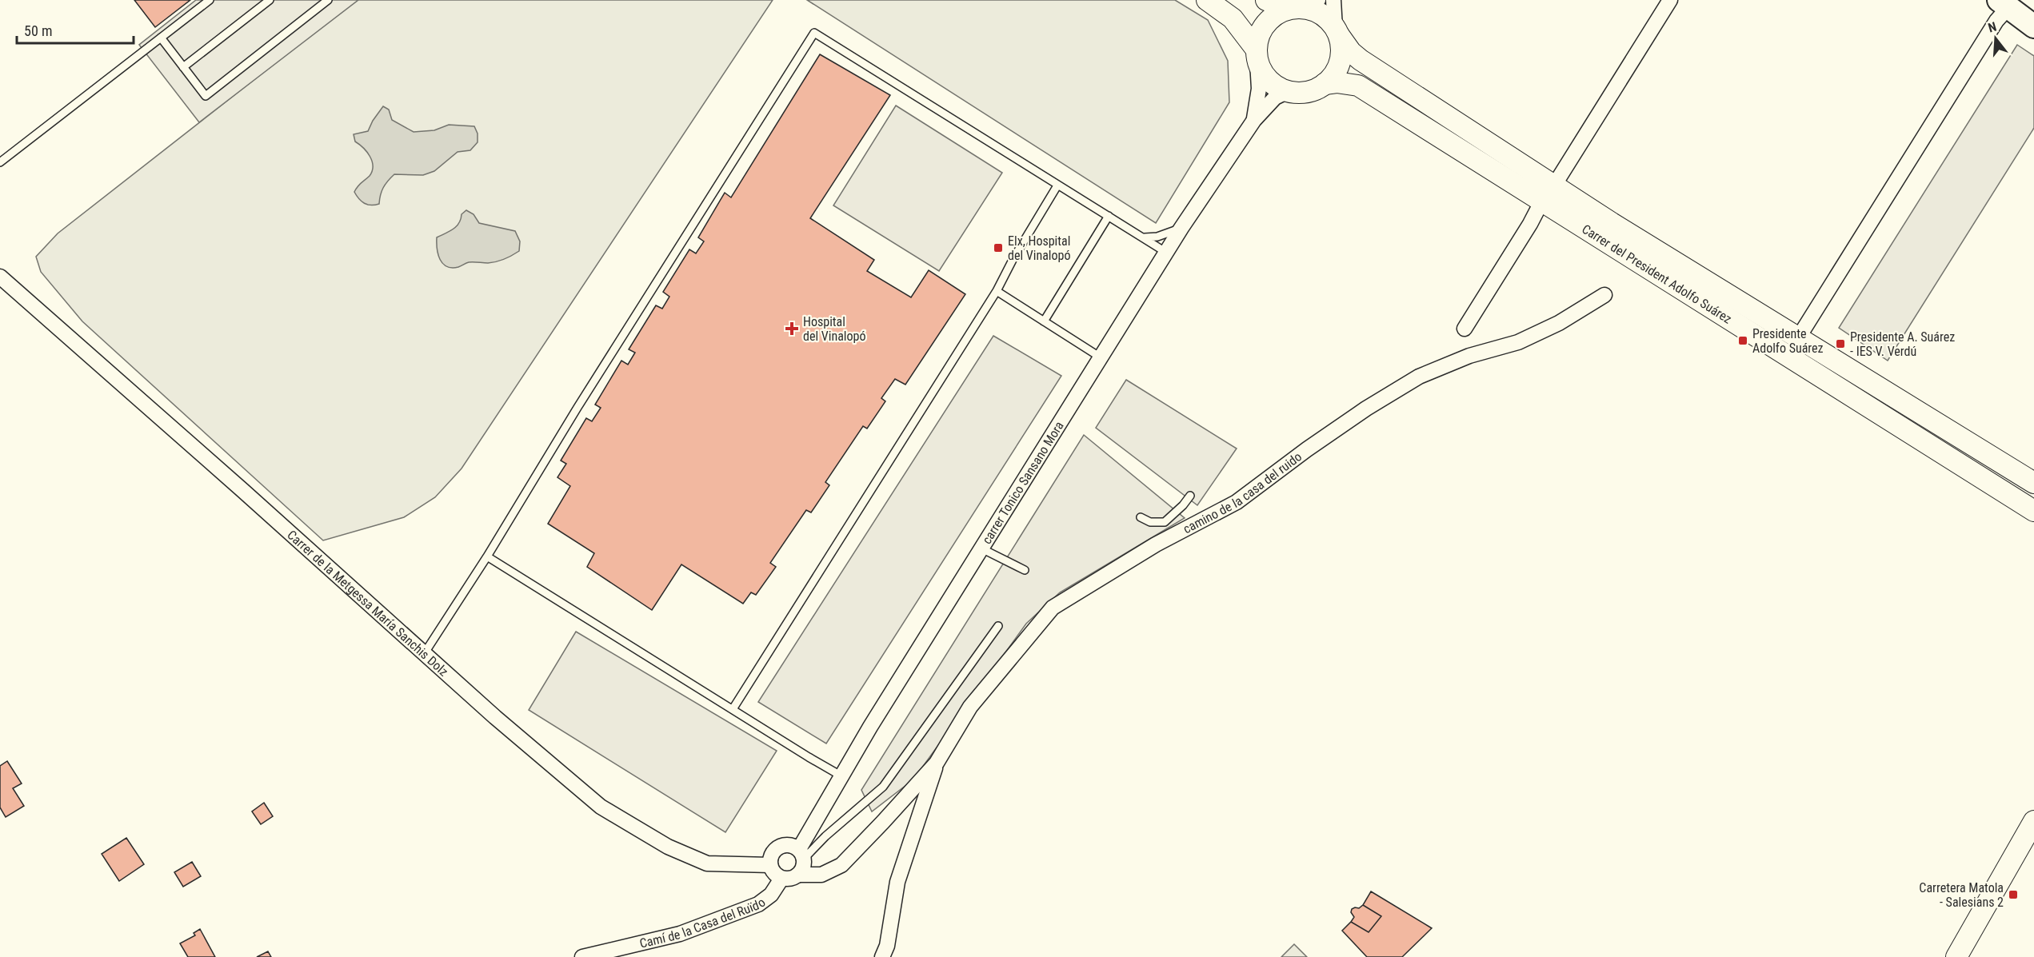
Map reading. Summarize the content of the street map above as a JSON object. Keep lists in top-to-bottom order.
{
  "streets": {
    "main road": ["Carrer del President Adolfo Suárez"],
    "street": [
      "carrer Tonico Sansano Mora",
      "camino de la casa del ruido",
      "Carrer de la Metgessa María Sanchis Dolz",
      "Camí de la Casa del Ruïdo"
    ]
  },
  "crossings": [
    ["Carrer del President Adolfo Suárez", "carrer Tonico Sansano Mora"],
    ["carrer Tonico Sansano Mora", "Carrer de la Metgessa María Sanchis Dolz"],
    ["carrer Tonico Sansano Mora", "Camí de la Casa del Ruïdo"],
    ["Carrer de la Metgessa María Sanchis Dolz", "Camí de la Casa del Ruïdo"]
  ],
  "places": {
    "transit": [
      "Elx, Hospital del Vinalopó",
      "Presidente Adolfo Suárez",
      "Presidente A. Suárez - IES V. Verdú",
      "Carretera Matola - Salesians 2"
    ],
    "health": ["Hospital del Vinalopó"]
  },
  "scale_bar": "50 m",
  "north": "top"
}
